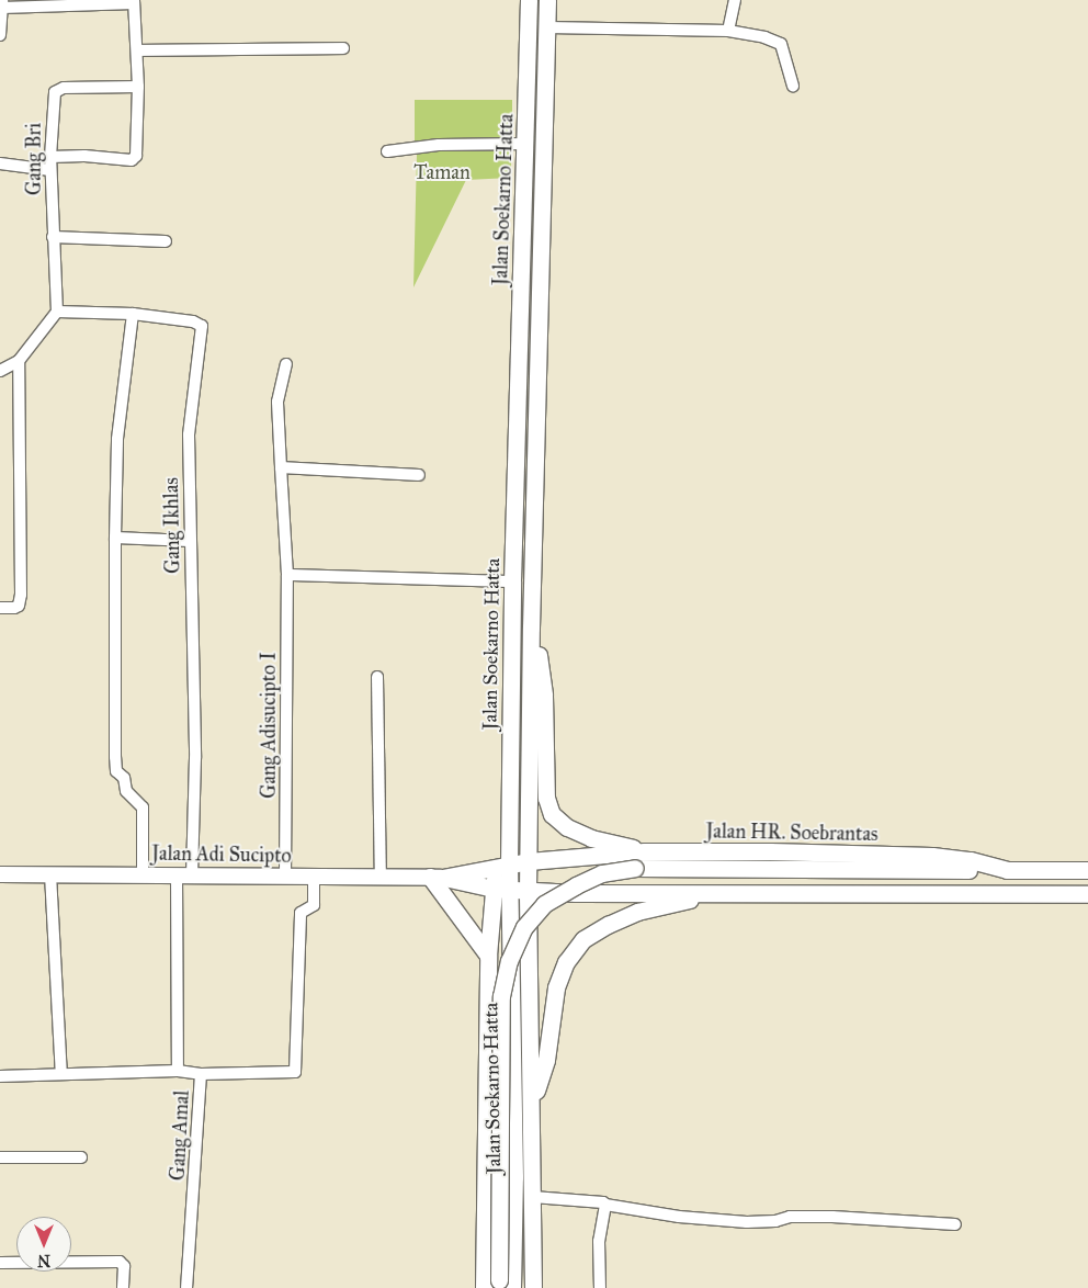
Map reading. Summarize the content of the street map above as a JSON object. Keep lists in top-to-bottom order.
{
  "streets": {
    "main road": ["Jalan Soekarno Hatta", "Jalan HR. Soebrantas", "Jalan Adi Sucipto"],
    "street": [
      "Gang Bri",
      "Gang Ikhlas",
      "Gang Adisucipto I",
      "Gang Amal"
    ]
  },
  "crossings": [
    ["Gang Bri", "Gang Ikhlas"],
    ["Jalan Soekarno Hatta", "Jalan HR. Soebrantas"],
    ["Jalan Soekarno Hatta", "Jalan Adi Sucipto"],
    ["Gang Ikhlas", "Jalan Adi Sucipto"],
    ["Gang Ikhlas", "Gang Amal"],
    ["Gang Adisucipto I", "Jalan Adi Sucipto"],
    ["Jalan HR. Soebrantas", "Jalan Adi Sucipto"],
    ["Jalan Adi Sucipto", "Gang Amal"]
  ],
  "parks": ["Taman"],
  "north": "bottom"
}
